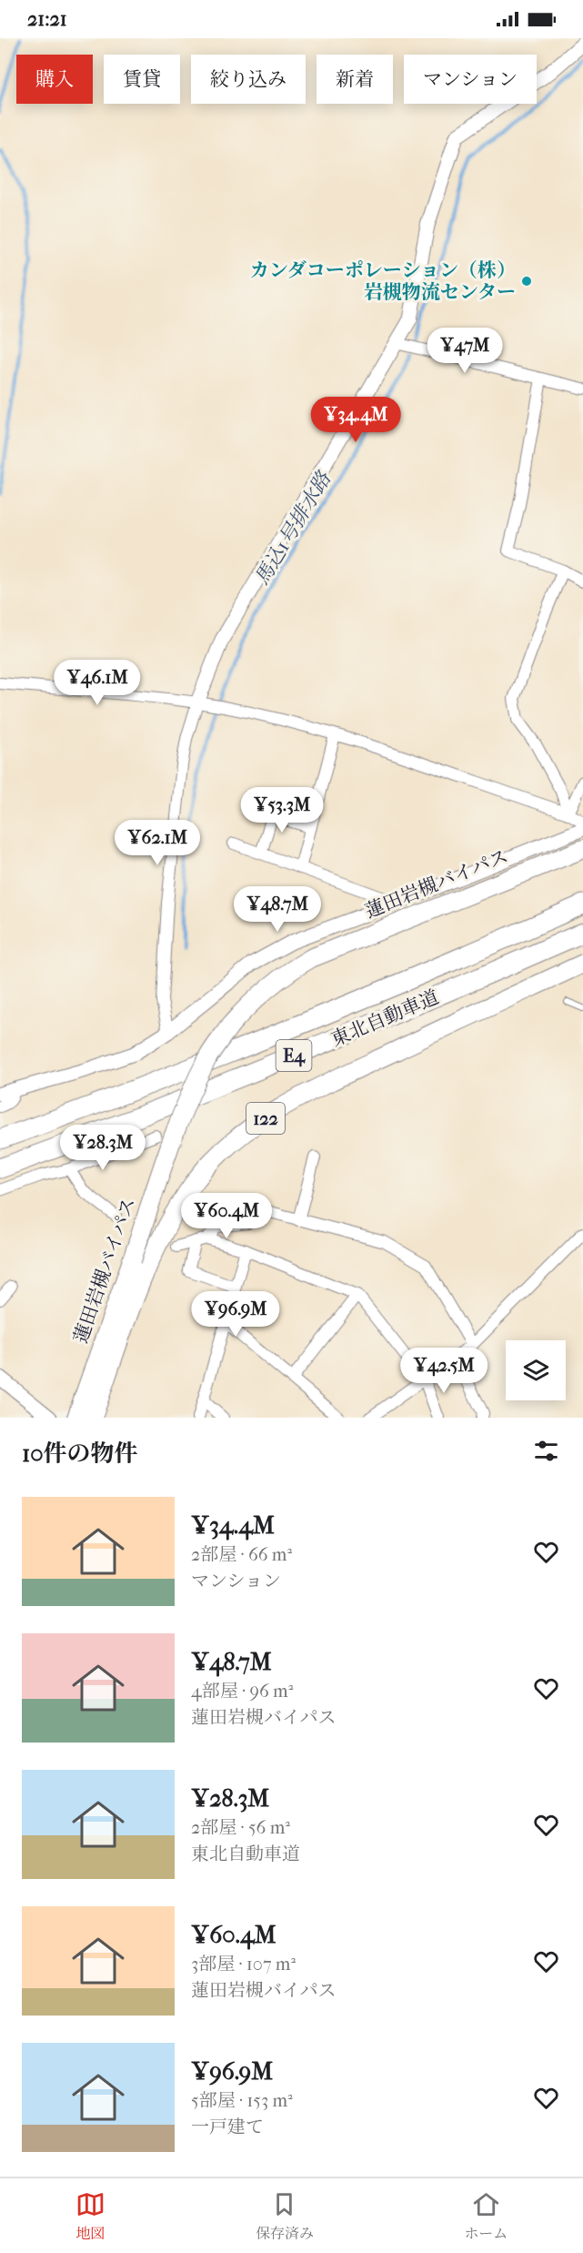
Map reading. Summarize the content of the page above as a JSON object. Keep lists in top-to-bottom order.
{
  "streets": {
    "highway": [
      "蓮田岩槻バイパス",
      "東北自動車道",
      "E4",
      "122"
    ]
  },
  "water": ["馬込1号排水路"],
  "places": ["カンダコーポレーション（株） 岩槻物流センター"],
  "page": {
    "status": "21:21",
    "chip": [
      "購入",
      "賃貸",
      "絞り込み",
      "新着",
      "マンション"
    ],
    "price": [
      "¥47M",
      "¥34.4M",
      "¥46.1M",
      "¥53.3M",
      "¥62.1M",
      "¥48.7M",
      "¥28.3M",
      "¥60.4M",
      "¥96.9M",
      "¥42.5M"
    ],
    "heading": "10件の物件",
    "list": [
      {
        "name": "¥34.4M",
        "note": "2部屋 · 66 m² · マンション"
      },
      {
        "name": "¥48.7M",
        "note": "4部屋 · 96 m² · 蓮田岩槻バイパス"
      },
      {
        "name": "¥28.3M",
        "note": "2部屋 · 56 m² · 東北自動車道"
      },
      {
        "name": "¥60.4M",
        "note": "3部屋 · 107 m² · 蓮田岩槻バイパス"
      },
      {
        "name": "¥96.9M",
        "note": "5部屋 · 153 m² · 一戸建て"
      }
    ],
    "tabs": ["地図", "保存済み", "ホーム"]
  }
}
